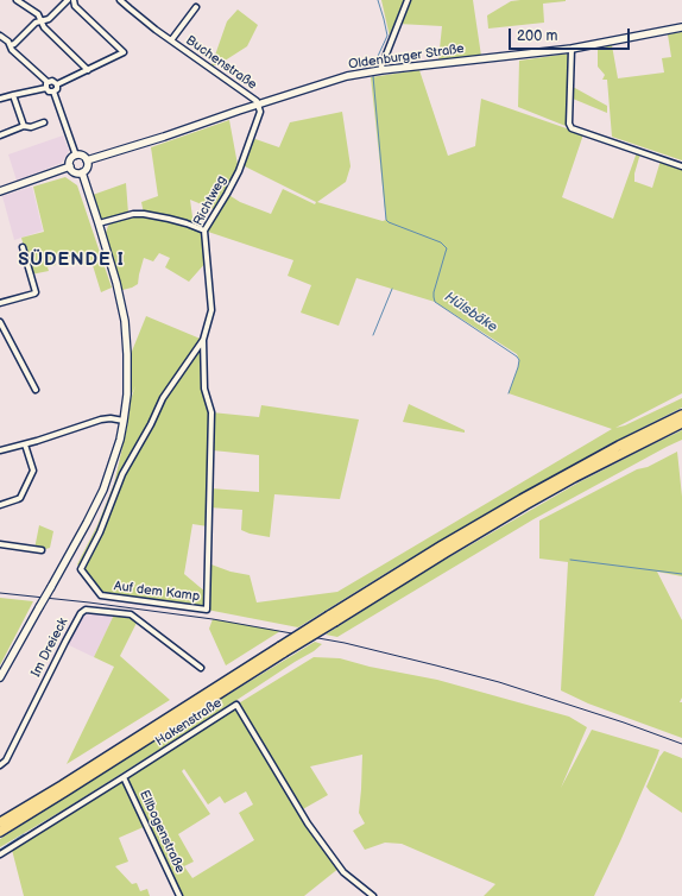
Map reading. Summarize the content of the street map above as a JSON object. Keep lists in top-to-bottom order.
{
  "streets": {
    "street": [
      "Oldenburger Straße",
      "Buchenstraße",
      "Richtweg",
      "Auf dem Kamp",
      "Im Dreieck",
      "Hakenstraße",
      "Ellbogenstraße"
    ]
  },
  "crossings": [
    ["Oldenburger Straße", "Buchenstraße"],
    ["Oldenburger Straße", "Richtweg"],
    ["Buchenstraße", "Richtweg"],
    ["Richtweg", "Auf dem Kamp"],
    ["Hakenstraße", "Ellbogenstraße"]
  ],
  "districts": ["SÜDENDE I"],
  "water": ["Hülsbäke"],
  "scale_bar": "200 m"
}
